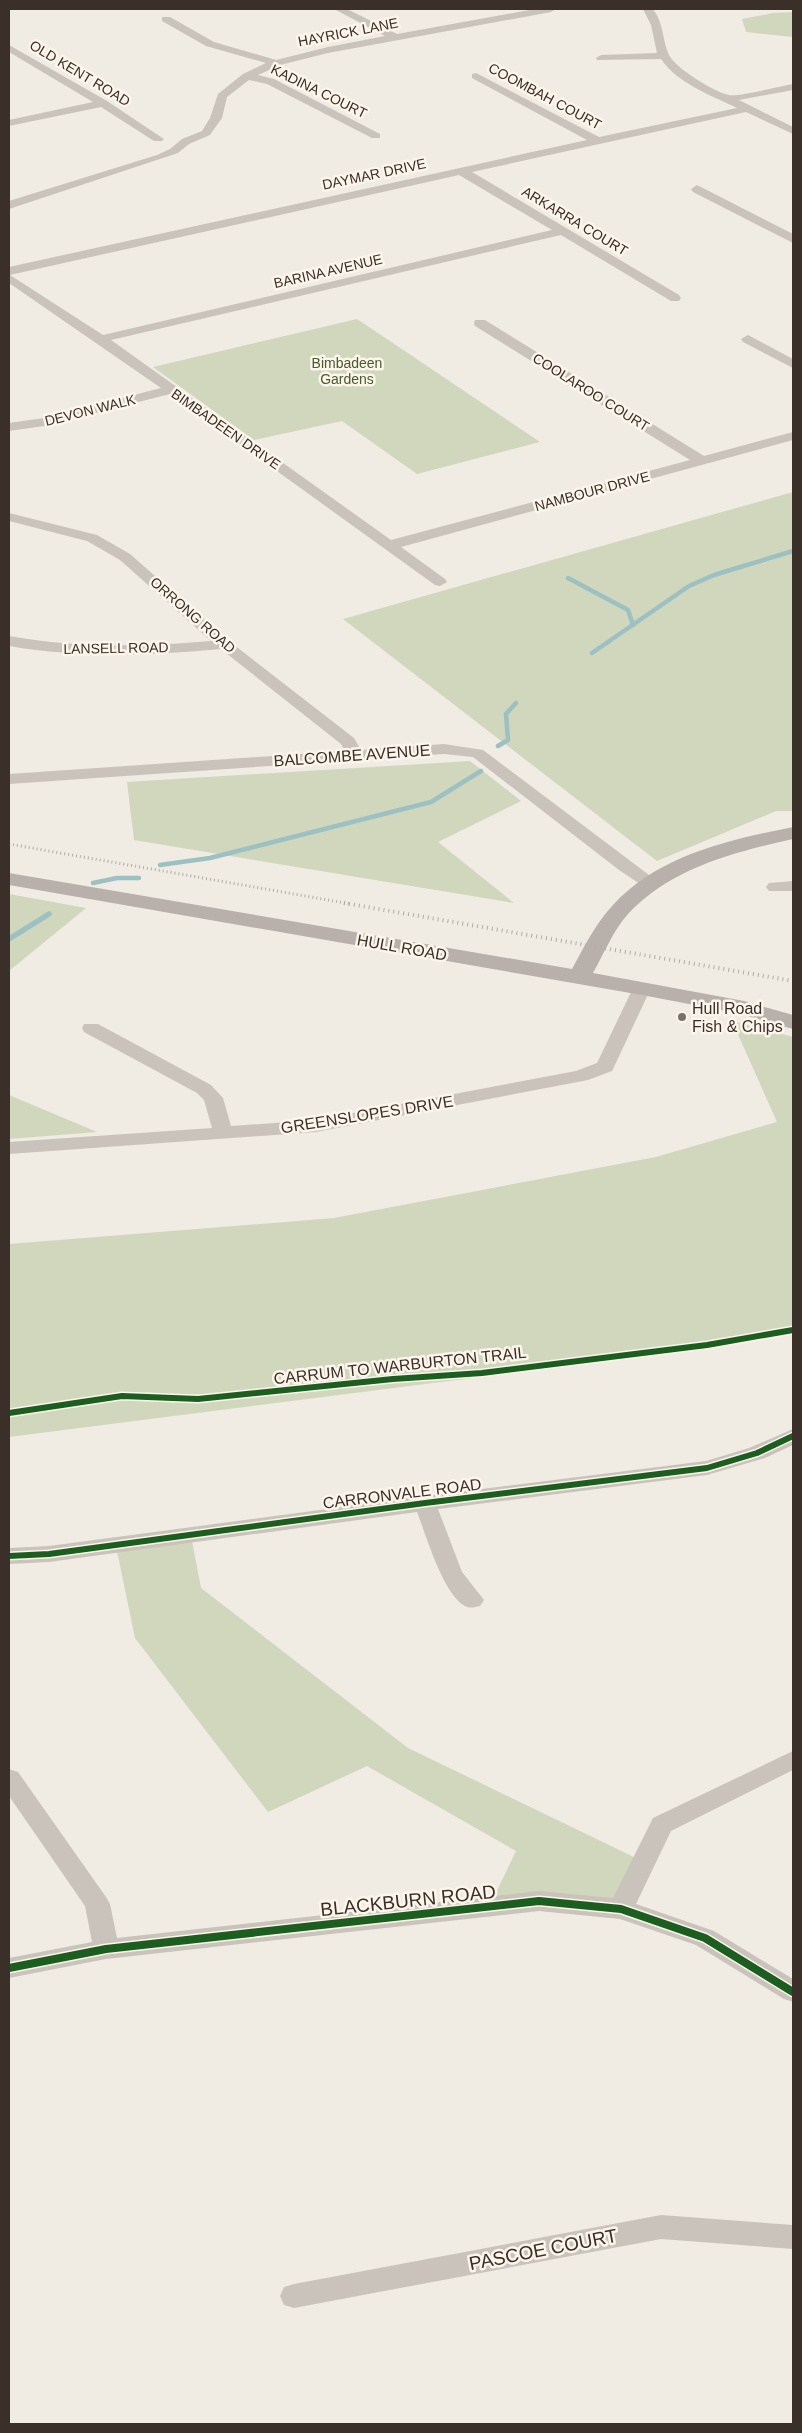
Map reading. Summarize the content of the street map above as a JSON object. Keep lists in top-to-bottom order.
{
  "streets": {
    "main road": ["HULL ROAD"],
    "street": [
      "HAYRICK LANE",
      "OLD KENT ROAD",
      "KADINA COURT",
      "COOMBAH COURT",
      "DAYMAR DRIVE",
      "ARKARRA COURT",
      "BARINA AVENUE",
      "COOLAROO COURT",
      "DEVON WALK",
      "BIMBADEEN DRIVE",
      "NAMBOUR DRIVE",
      "ORRONG ROAD",
      "LANSELL ROAD",
      "BALCOMBE AVENUE",
      "GREENSLOPES DRIVE",
      "CARRONVALE ROAD",
      "BLACKBURN ROAD",
      "PASCOE COURT"
    ],
    "cycle path": ["CARRUM TO WARBURTON TRAIL"]
  },
  "crossings": [
    ["HAYRICK LANE", "OLD KENT ROAD"],
    ["HAYRICK LANE", "KADINA COURT"],
    ["COOMBAH COURT", "DAYMAR DRIVE"],
    ["DAYMAR DRIVE", "ARKARRA COURT"],
    ["ARKARRA COURT", "BARINA AVENUE"],
    ["BARINA AVENUE", "BIMBADEEN DRIVE"],
    ["COOLAROO COURT", "NAMBOUR DRIVE"],
    ["DEVON WALK", "BIMBADEEN DRIVE"],
    ["BIMBADEEN DRIVE", "NAMBOUR DRIVE"],
    ["ORRONG ROAD", "LANSELL ROAD"],
    ["ORRONG ROAD", "BALCOMBE AVENUE"],
    ["HULL ROAD", "GREENSLOPES DRIVE"]
  ],
  "parks": ["Bimbadeen Gardens"],
  "places": ["Hull Road Fish & Chips"]
}
